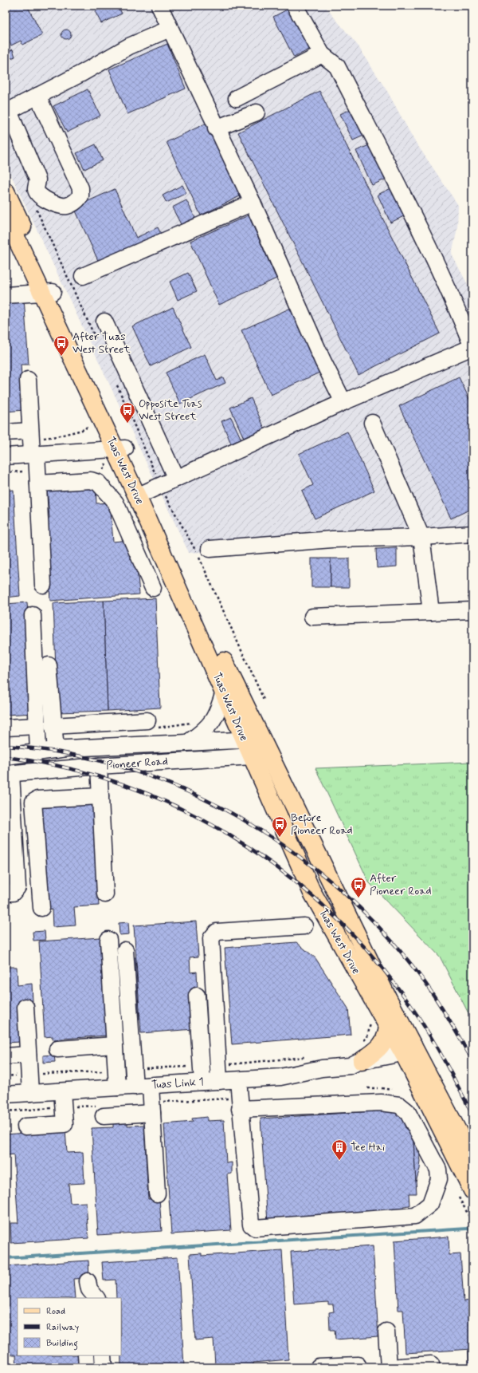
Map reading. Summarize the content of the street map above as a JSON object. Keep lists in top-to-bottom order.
{
  "streets": {
    "main road": ["Tuas West Drive"],
    "street": ["Pioneer Road", "Tuas Link 1"]
  },
  "crossings": [
    ["Tuas West Drive", "Pioneer Road"],
    ["Tuas West Drive", "Tuas Link 1"]
  ],
  "places": {
    "bus stop": [
      "After Tuas West Street",
      "Opposite Tuas West Street",
      "Before Pioneer Road",
      "After Pioneer Road"
    ],
    "building": ["Tee Hai"]
  },
  "legend": ["Road", "Railway", "Building"]
}
